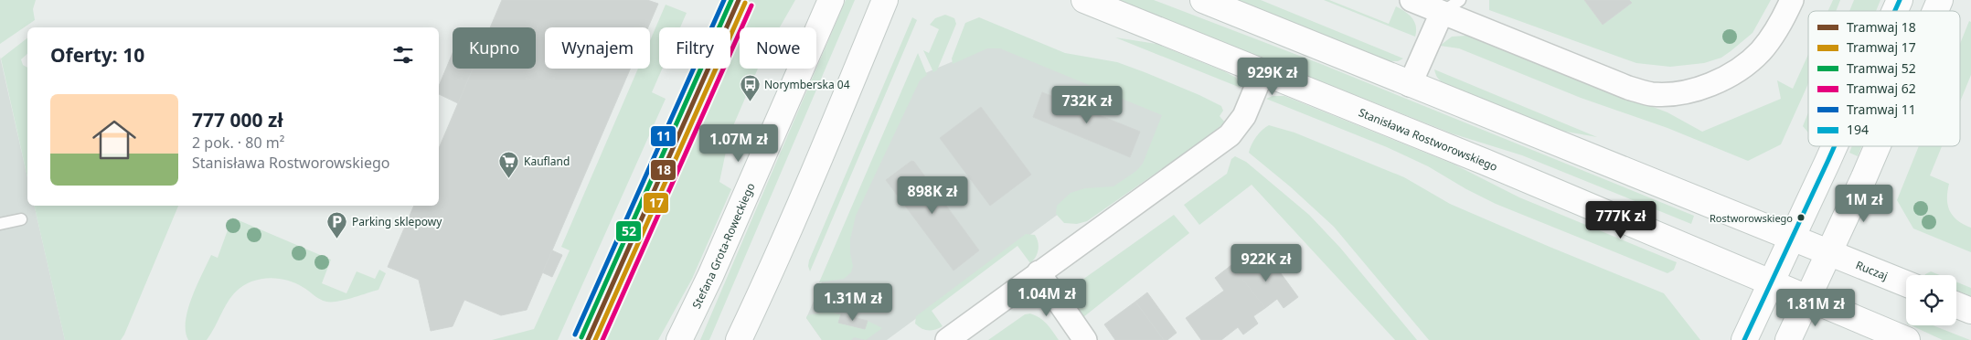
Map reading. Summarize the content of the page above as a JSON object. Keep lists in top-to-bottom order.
{
  "streets": {
    "main road": ["Stanisława Rostworowskiego", "Stefana Grota-Roweckiego", "Ruczaj"]
  },
  "places": {
    "bus stop": ["Norymberska 04"],
    "supermarket": ["Kaufland"],
    "other": ["Rostworowskiego"],
    "parking": ["Parking sklepowy"]
  },
  "lines": [
    "tram line 18",
    "tram line 52",
    "tram line 11",
    "transit line 194",
    "tram line 17",
    "tram line 62"
  ],
  "legend": [
    "Tramwaj 18",
    "Tramwaj 17",
    "Tramwaj 52",
    "Tramwaj 62",
    "Tramwaj 11",
    "194"
  ],
  "page": {
    "chip": [
      "Kupno",
      "Wynajem",
      "Filtry",
      "Nowe"
    ],
    "heading": "Oferty: 10",
    "price": [
      "929K zł",
      "732K zł",
      "1.07M zł",
      "898K zł",
      "1M zł",
      "777K zł",
      "922K zł",
      "1.04M zł",
      "1.31M zł",
      "1.81M zł"
    ],
    "list": [
      {
        "name": "777 000 zł",
        "note": "2 pok. · 80 m² · Stanisława Rostworowskiego"
      }
    ]
  }
}
